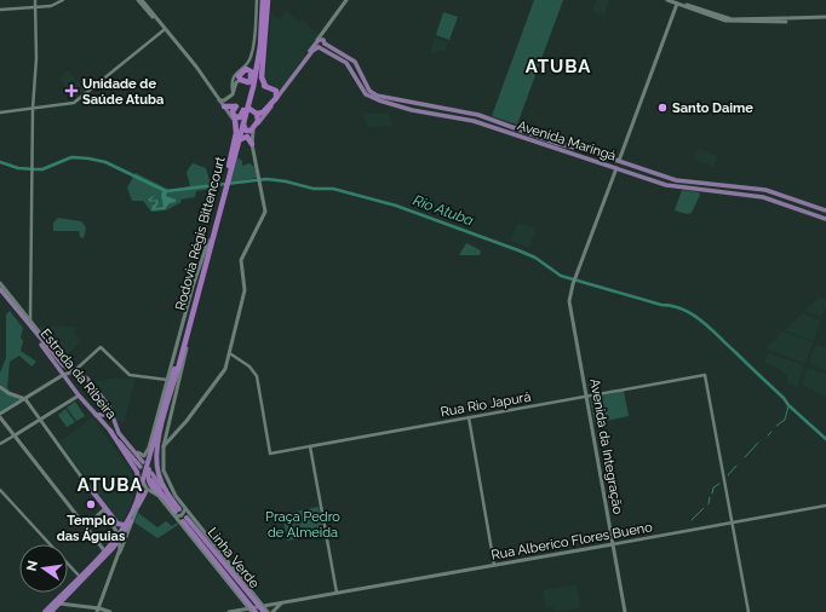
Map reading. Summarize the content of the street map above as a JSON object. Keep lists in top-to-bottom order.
{
  "streets": {
    "highway": ["Rodovia Régis Bittencourt", "Linha Verde"],
    "main road": [
      "Avenida Maringá",
      "Estrada da Ribeira",
      "Avenida da Integração",
      "Rua Alberico Flores Bueno"
    ],
    "street": ["Rua Rio Japurá"]
  },
  "crossings": [
    ["Avenida Maringá", "Avenida da Integração"],
    ["Rodovia Régis Bittencourt", "Estrada da Ribeira"],
    ["Rua Rio Japurá", "Avenida da Integração"],
    ["Rua Rio Japurá", "Rua Alberico Flores Bueno"],
    ["Avenida da Integração", "Rua Alberico Flores Bueno"],
    ["Rua Alberico Flores Bueno", "Linha Verde"]
  ],
  "districts": ["ATUBA", "ATUBA"],
  "water": ["Rio Atuba"],
  "parks": ["Praça Pedro de Almeida"],
  "places": {
    "health": ["Unidade de Saúde Atuba"],
    "other": ["Santo Daime", "Templo das Águias"]
  },
  "north": "left"
}
